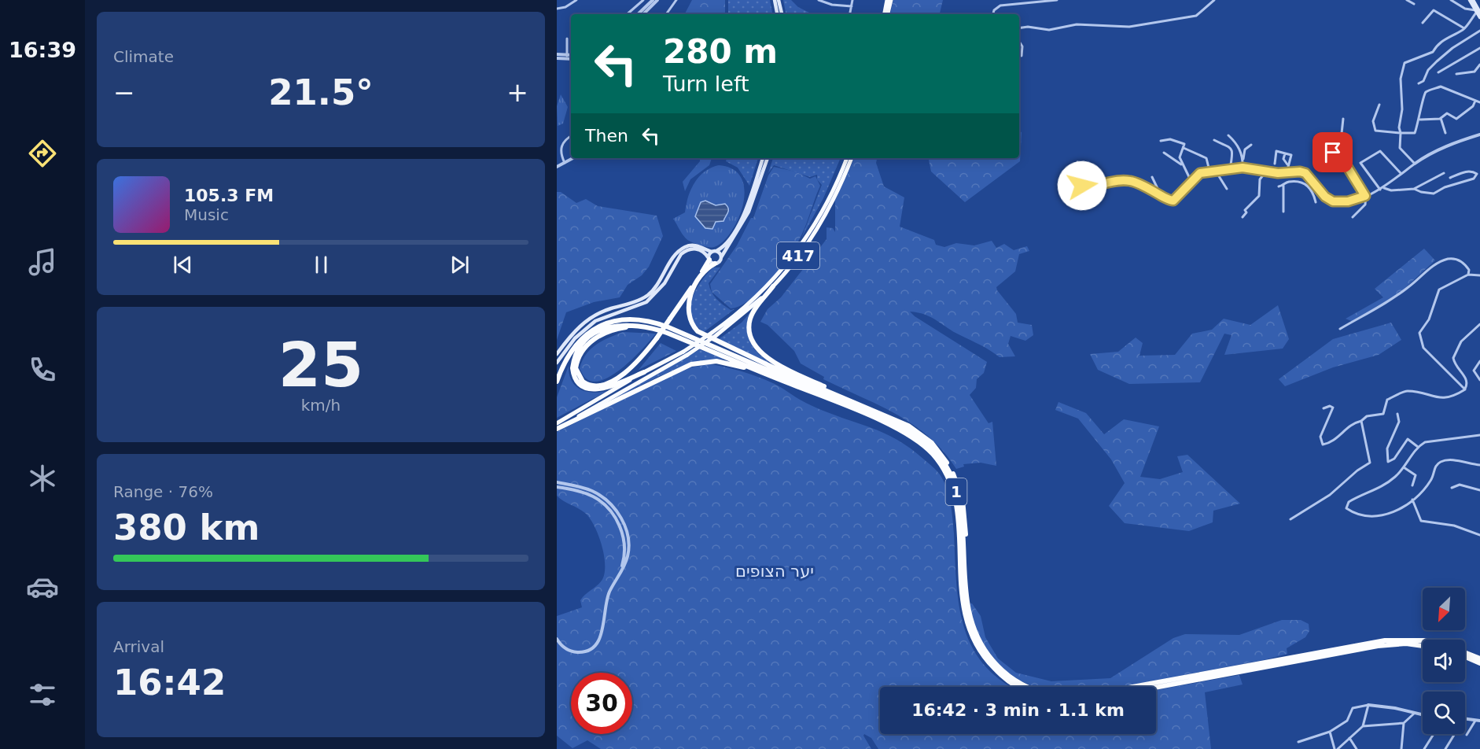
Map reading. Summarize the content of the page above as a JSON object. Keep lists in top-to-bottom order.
{
  "streets": {
    "highway": ["1"],
    "main road": ["417"]
  },
  "crossings": [
    ["417", "1"]
  ],
  "parks": ["יער הצופים"],
  "north": "bottom left",
  "page": {
    "tabs": "16:39",
    "tile": [
      "Climate",
      ["25", "km/h"],
      ["Range · 76%", "380 km"],
      ["Arrival", "16:42"]
    ],
    "turn": ["280 m", "Turn left"],
    "heat": ["−", "21.5°", "+"],
    "then": "Then",
    "song": ["105.3 FM", "Music"],
    "limit": "30",
    "trip": "16:42 · 3 min · 1.1 km"
  }
}
